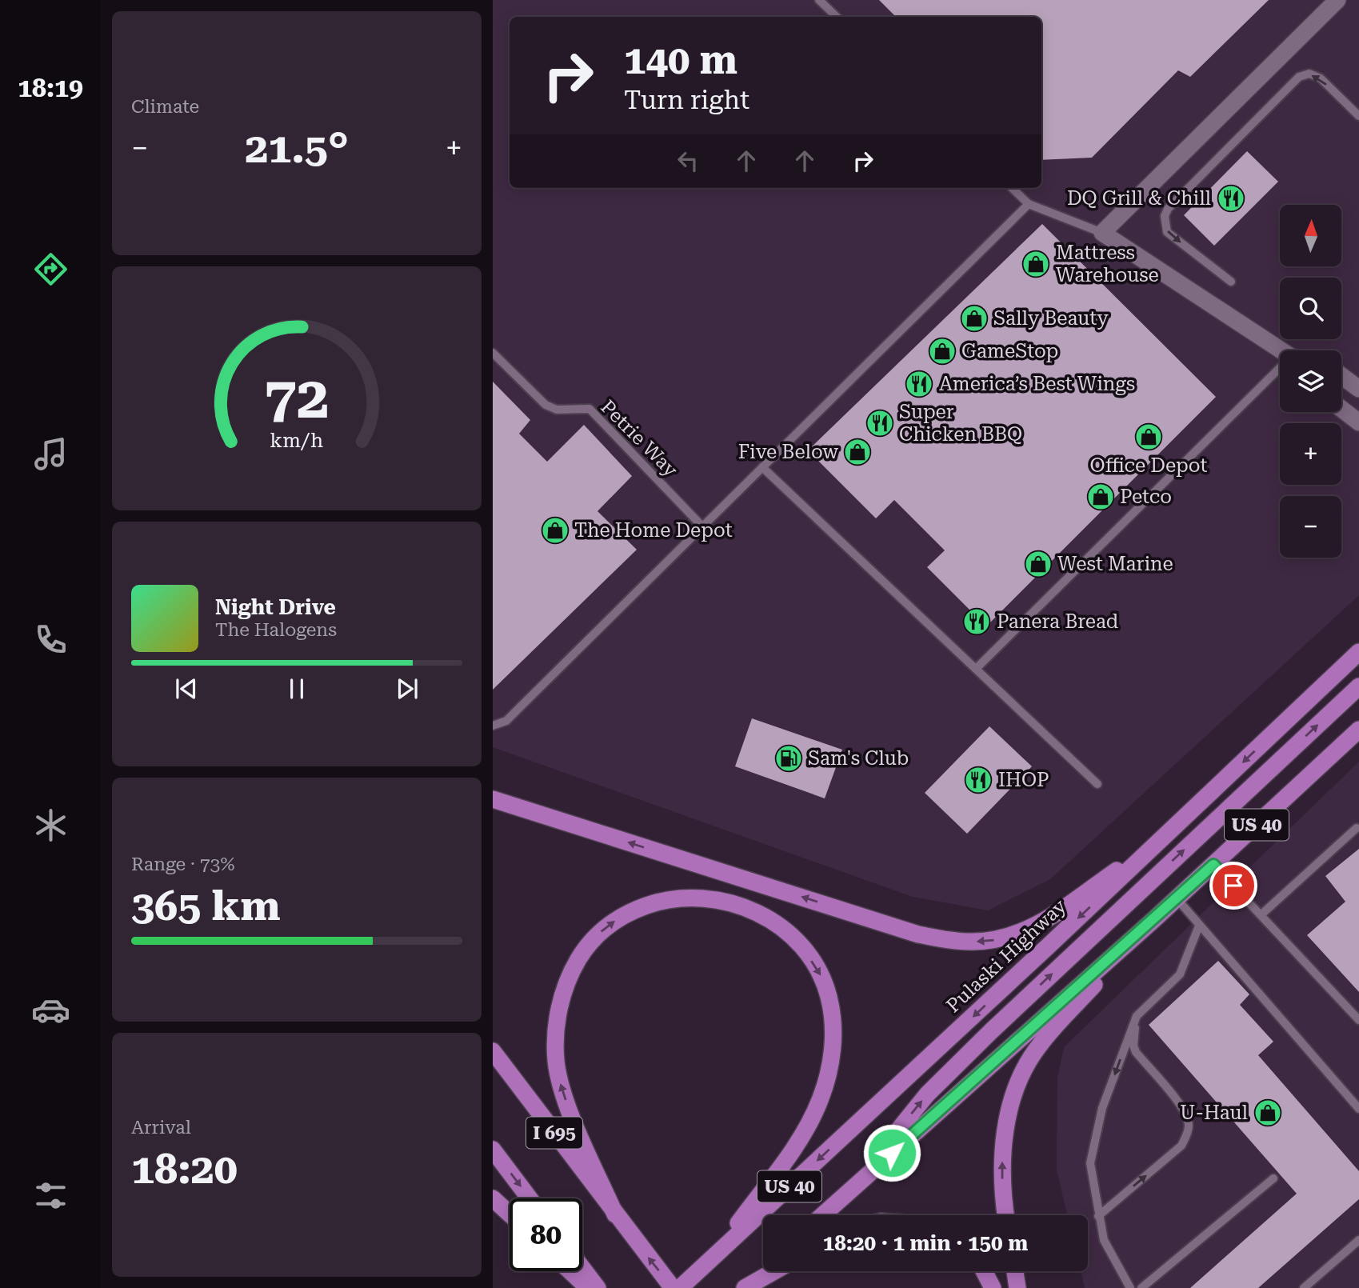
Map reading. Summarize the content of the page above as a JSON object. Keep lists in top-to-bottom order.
{
  "streets": {
    "highway": ["US 40", "Pulaski Highway", "I 695"],
    "lane": ["Petrie Way"]
  },
  "places": {
    "restaurant": [
      "DQ Grill & Chill",
      "America’s Best Wings",
      "Super Chicken BBQ",
      "Panera Bread",
      "IHOP"
    ],
    "shop": [
      "Mattress Warehouse",
      "Sally Beauty",
      "GameStop",
      "Office Depot",
      "Five Below",
      "Petco",
      "The Home Depot",
      "West Marine",
      "U-Haul"
    ],
    "fuel station": ["Sam's Club"]
  },
  "north": "top",
  "page": {
    "tabs": "18:19",
    "tile": [
      "Climate",
      ["Range · 73%", "365 km"],
      ["Arrival", "18:20"]
    ],
    "turn": ["140 m", "Turn right"],
    "heat": ["−", "21.5°", "+"],
    "map_buttons": ["+", "−"],
    "song": ["Night Drive", "The Halogens"],
    "limit": "80",
    "trip": "18:20 · 1 min · 150 m",
    "gauge": ["72", "km/h"]
  }
}
